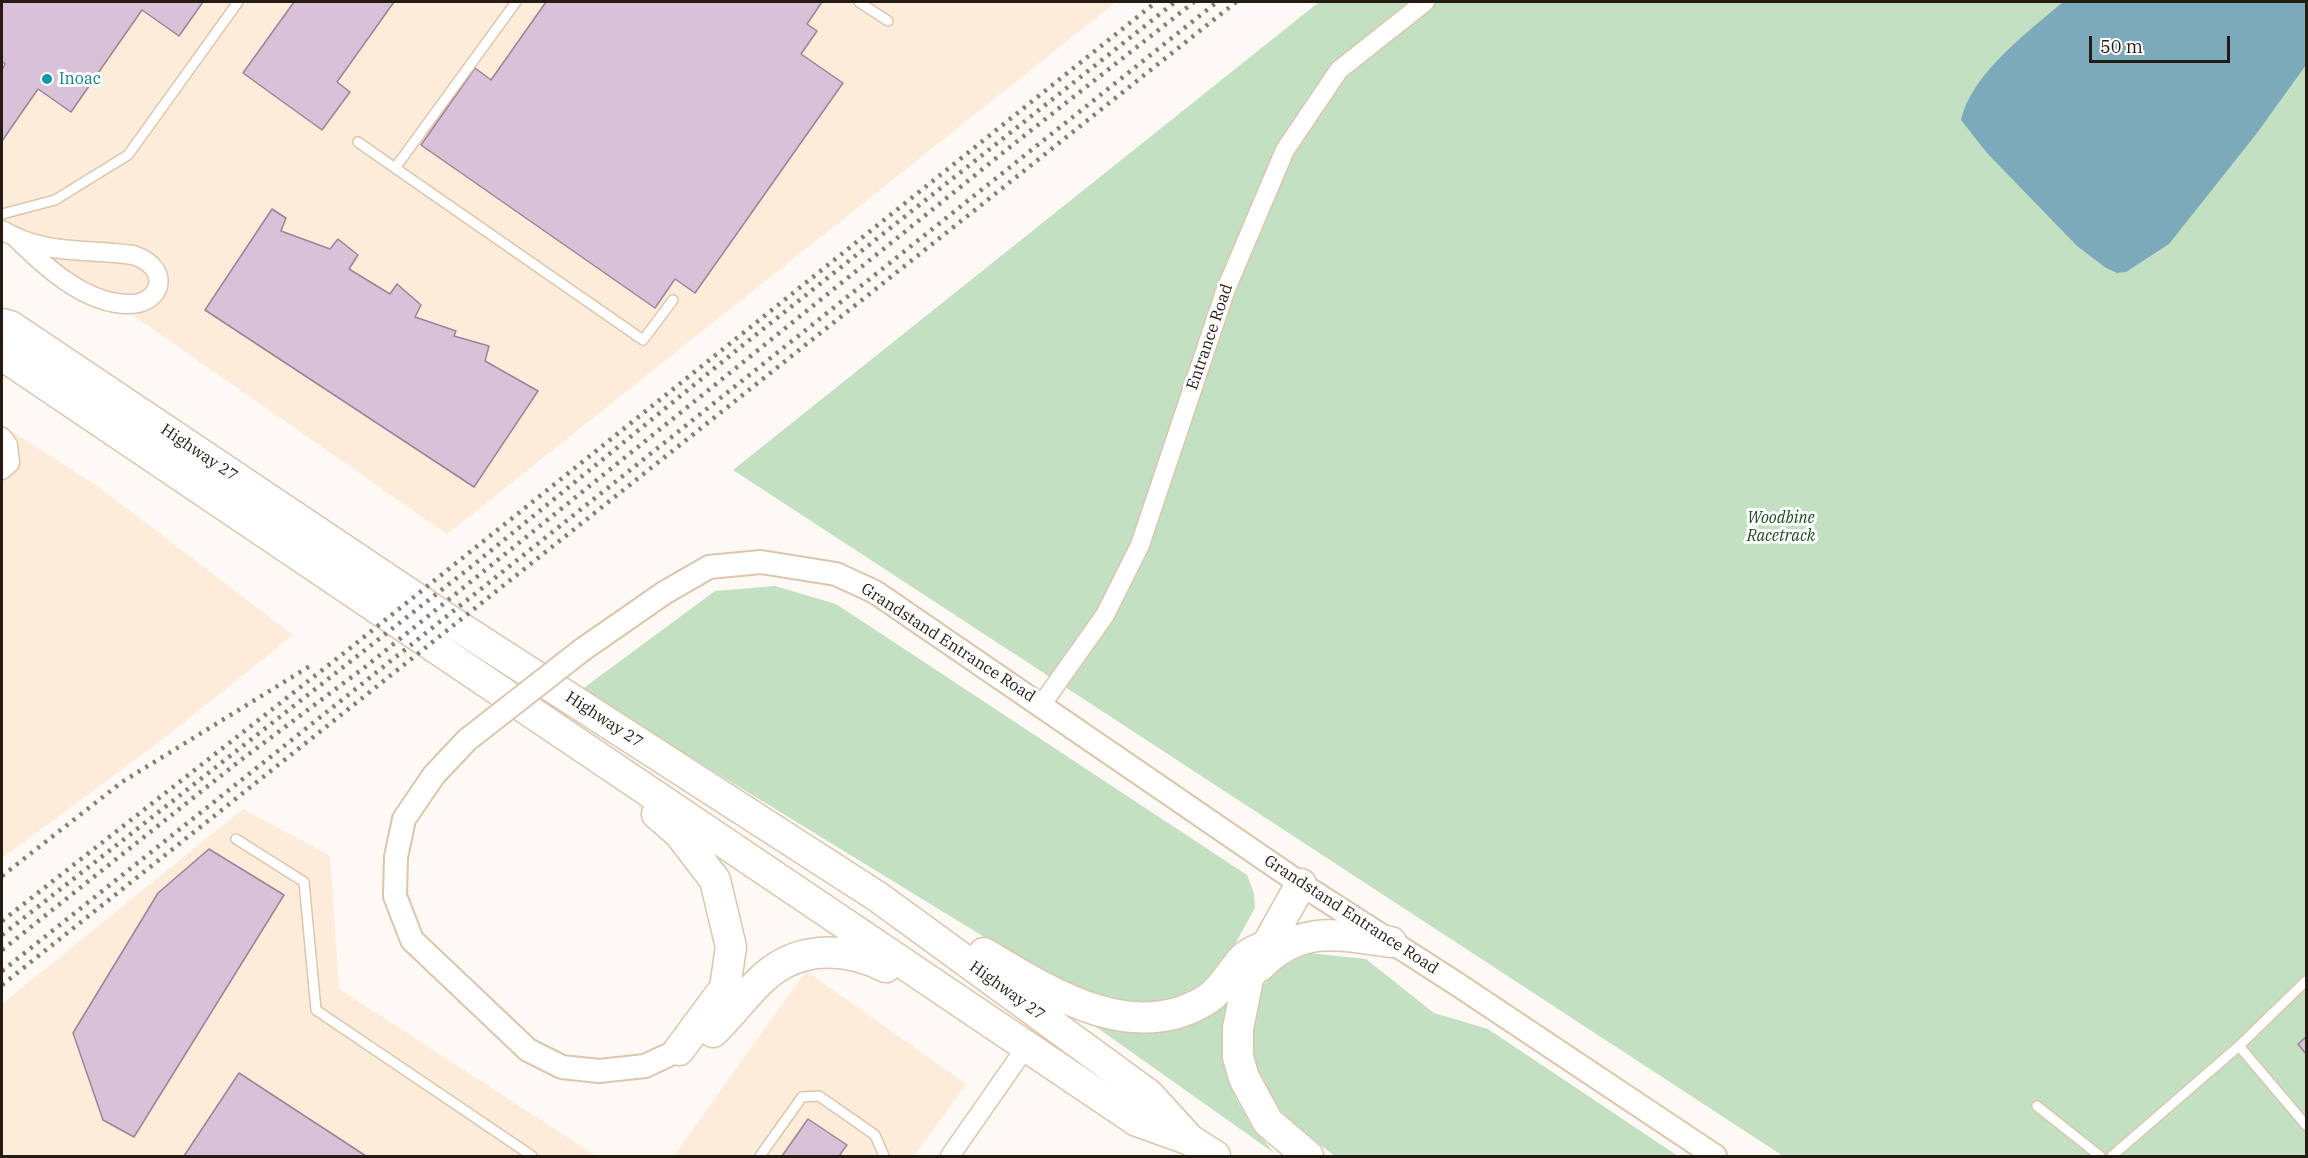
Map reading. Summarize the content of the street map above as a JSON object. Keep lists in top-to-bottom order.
{
  "streets": {
    "main road": ["Highway 27"],
    "street": ["Entrance Road", "Grandstand Entrance Road"]
  },
  "crossings": [
    ["Entrance Road", "Grandstand Entrance Road"]
  ],
  "parks": ["Woodbine Racetrack"],
  "places": ["Inoac"],
  "scale_bar": "50 m"
}
